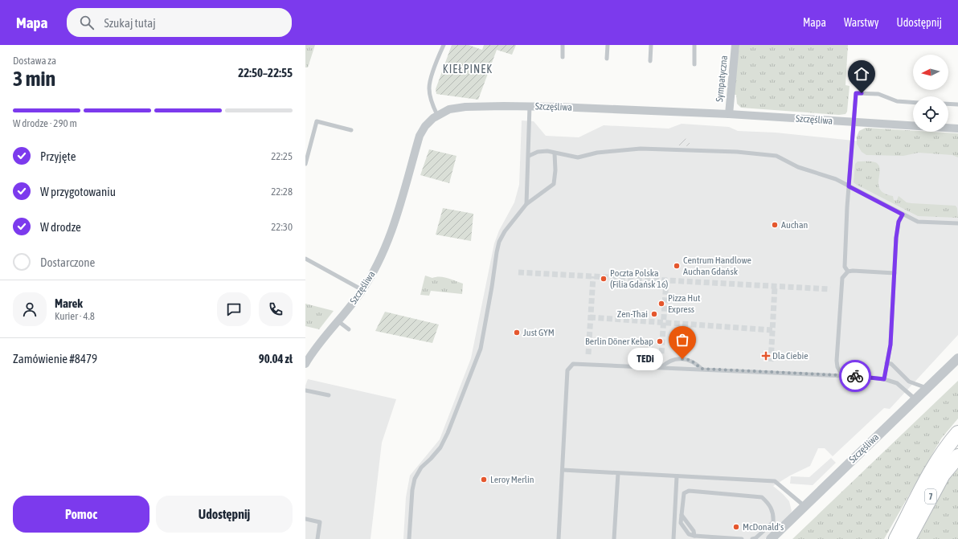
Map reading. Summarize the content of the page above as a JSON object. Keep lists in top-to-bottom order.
{
  "streets": {
    "highway": ["7"],
    "street": ["Sympatyczna", "Szczęśliwa"]
  },
  "crossings": [
    ["Sympatyczna", "Szczęśliwa"]
  ],
  "districts": ["KIEŁPINEK"],
  "places": {
    "other": [
      "Auchan",
      "Centrum Handlowe Auchan Gdańsk",
      "Poczta Polska (Filia Gdańsk 16)",
      "Pizza Hut Express",
      "Zen-Thai",
      "Just GYM",
      "Berlin Döner Kebap",
      "TEDi",
      "Leroy Merlin",
      "McDonald's"
    ],
    "health": ["Dla Ciebie"]
  },
  "north": "left",
  "page": {
    "header": "Mapa",
    "search": "Szukaj tutaj",
    "nav": ["Mapa", "Warstwy", "Udostępnij"],
    "heading": ["3 min", "Dostawa za", "22:50–22:55"],
    "panel": [
      "Marek",
      "Kurier · 4.8",
      "Zamówienie #8479",
      "90.04 zł"
    ],
    "bar": "W drodze · 290 m",
    "list": [
      ["Przyjęte", "22:25"],
      ["W przygotowaniu", "22:28"],
      ["W drodze", "22:30"],
      "Dostarczone"
    ],
    "bubble": "TEDi",
    "buttons": ["Pomoc", "Udostępnij"]
  }
}
